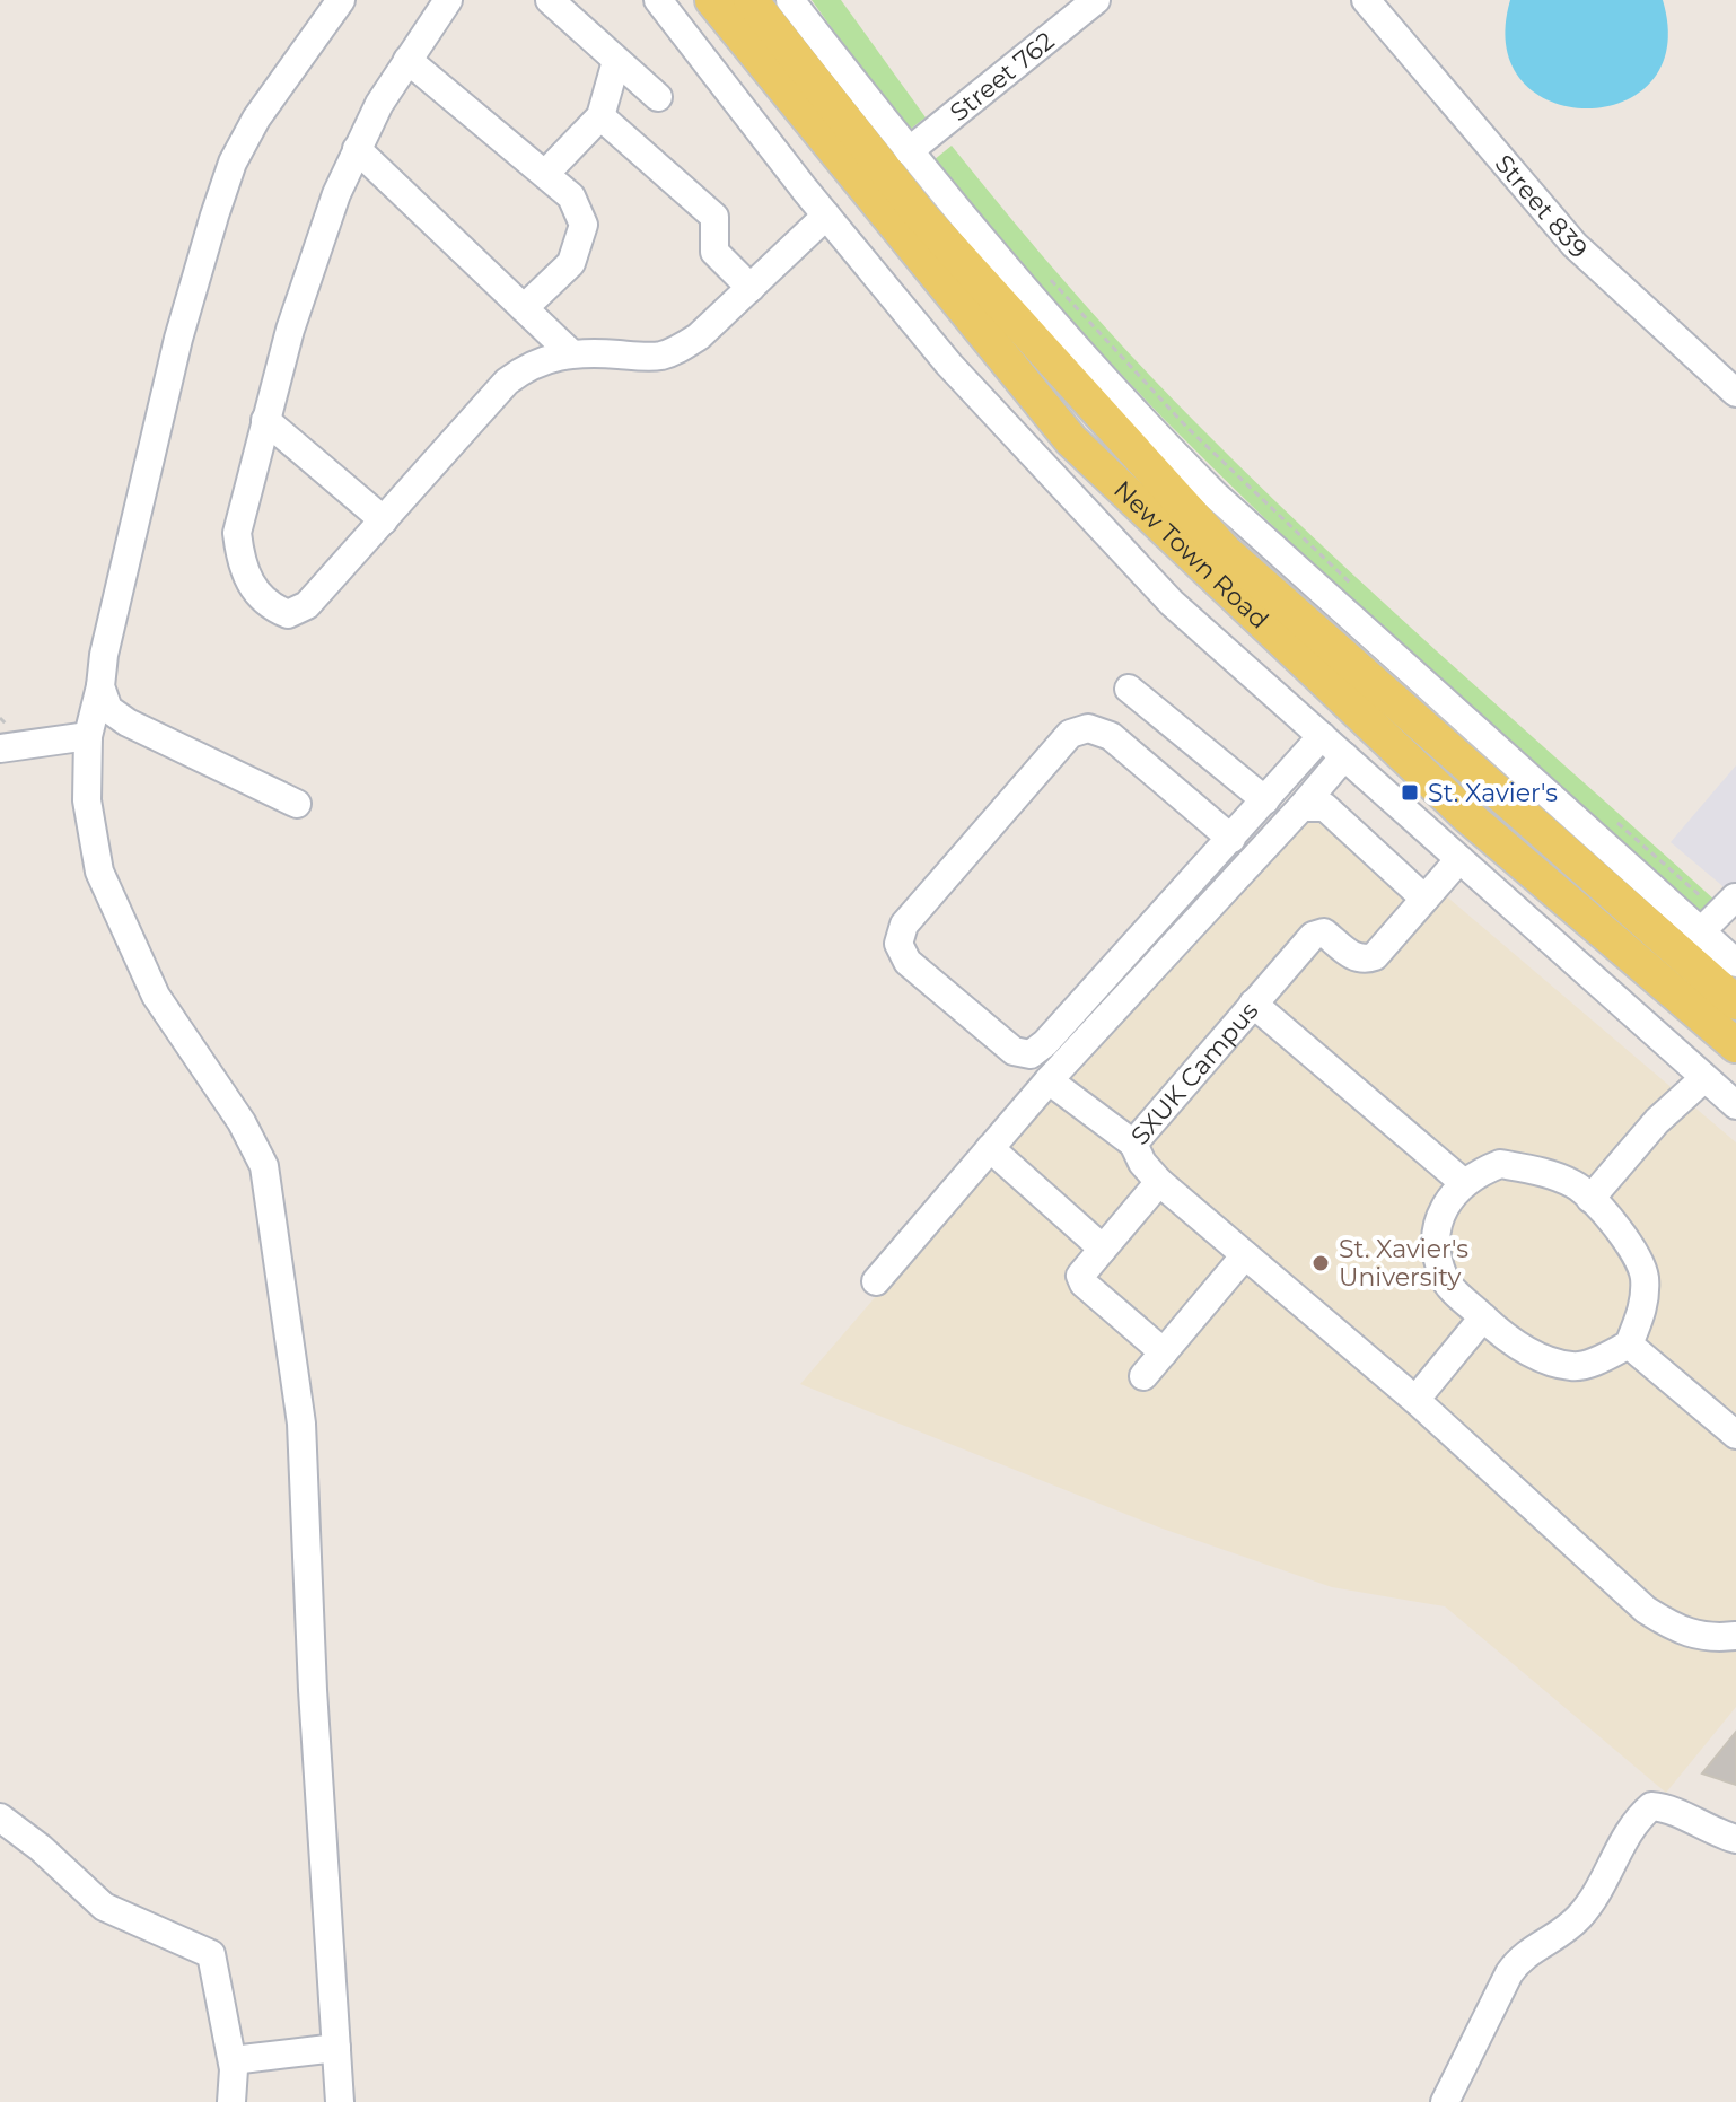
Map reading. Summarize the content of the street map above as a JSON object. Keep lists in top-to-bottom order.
{
  "streets": {
    "main road": ["New Town Road"],
    "street": ["Street 762", "Street 839", "SXUK Campus"]
  },
  "places": {
    "transit": ["St. Xavier's"],
    "other": ["St. Xavier's University"]
  }
}
